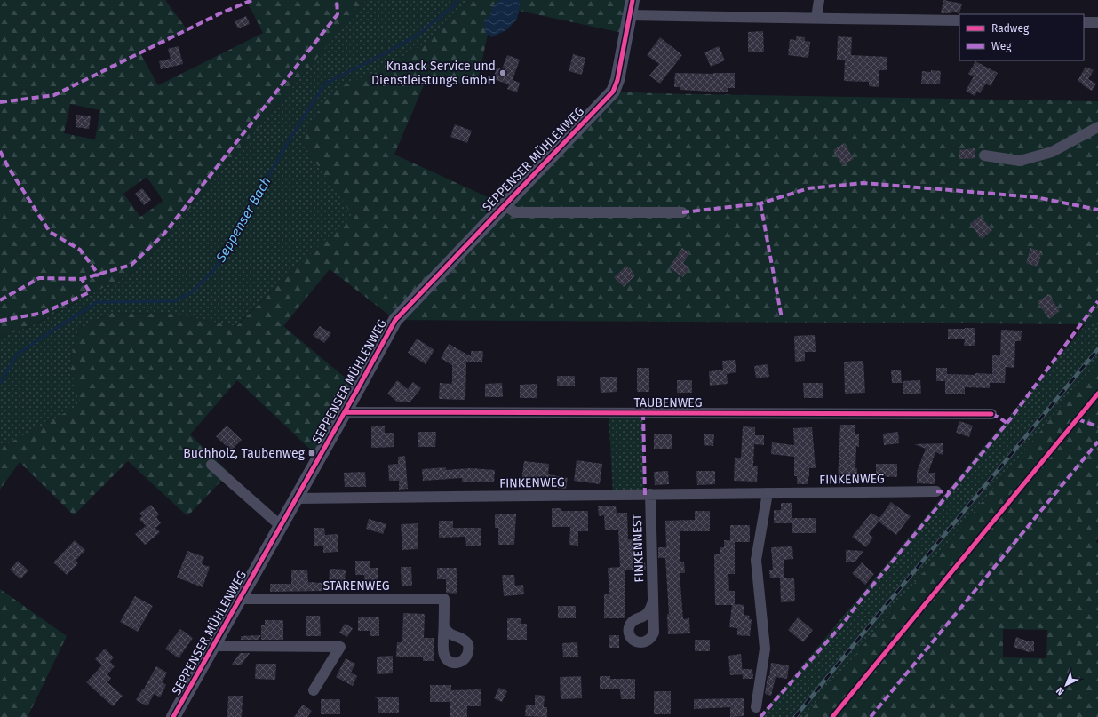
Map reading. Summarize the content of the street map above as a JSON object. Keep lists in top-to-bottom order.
{
  "streets": {
    "street": [
      "SEPPENSER MÜHLENWEG",
      "TAUBENWEG",
      "FINKENWEG",
      "FINKENNEST",
      "STARENWEG"
    ]
  },
  "crossings": [
    ["SEPPENSER MÜHLENWEG", "TAUBENWEG"],
    ["SEPPENSER MÜHLENWEG", "FINKENWEG"],
    ["SEPPENSER MÜHLENWEG", "STARENWEG"],
    ["FINKENWEG", "FINKENNEST"]
  ],
  "water": ["Seppenser Bach"],
  "places": {
    "other": ["Knaack Service und Dienstleistungs GmbH"],
    "transit": ["Buchholz, Taubenweg"]
  },
  "legend": ["Radweg", "Weg"],
  "north": "bottom left"
}
